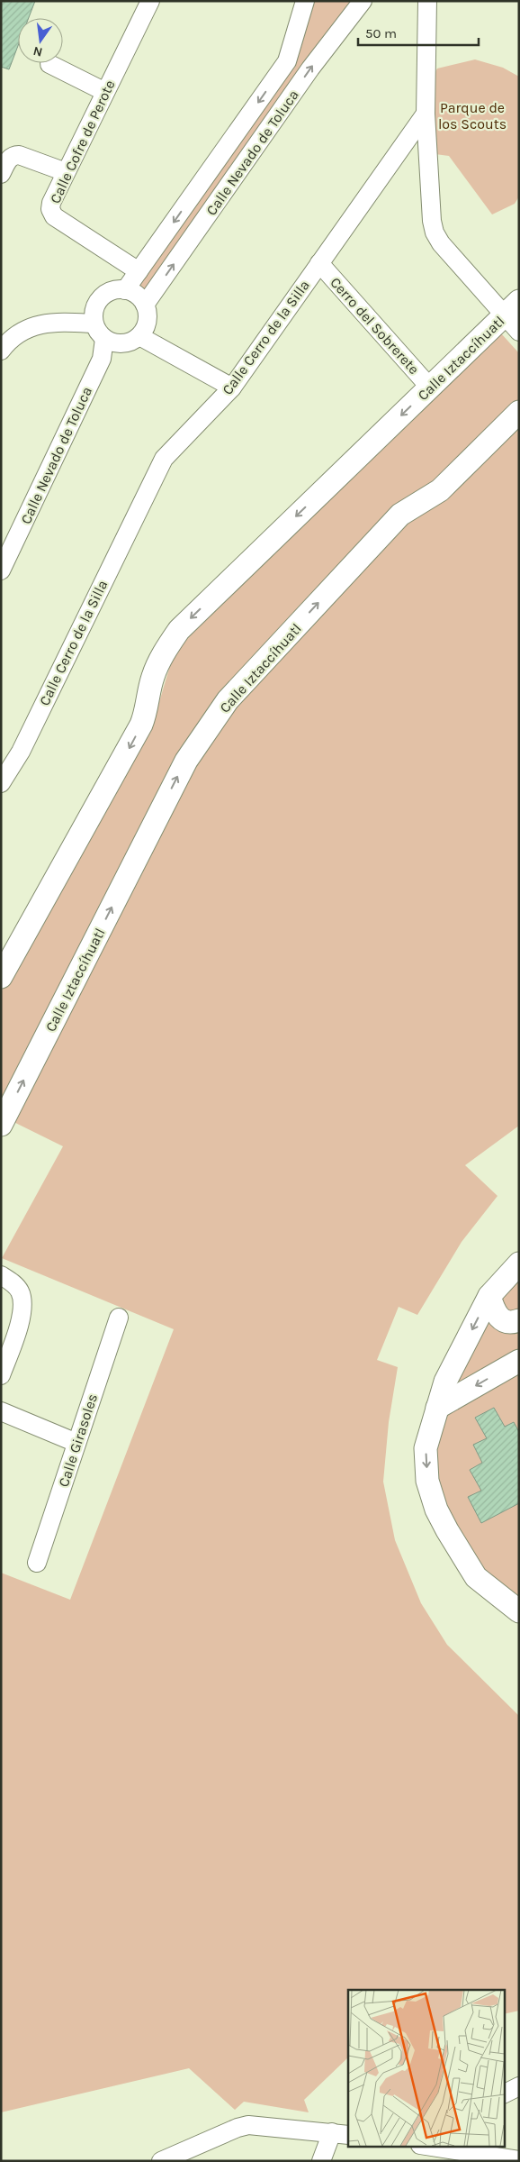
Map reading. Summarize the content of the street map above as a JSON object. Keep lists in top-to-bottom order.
{
  "streets": {
    "street": [
      "Calle Cofre de Perote",
      "Calle Nevado de Toluca",
      "Cerro del Sobrerete",
      "Calle Cerro de la Silla",
      "Calle Iztaccíhuatl",
      "Calle Girasoles"
    ]
  },
  "crossings": [
    ["Calle Cofre de Perote", "Calle Nevado de Toluca"],
    ["Cerro del Sobrerete", "Calle Cerro de la Silla"],
    ["Cerro del Sobrerete", "Calle Iztaccíhuatl"]
  ],
  "parks": ["Parque de los Scouts"],
  "scale_bar": "50 m",
  "north": "bottom"
}
